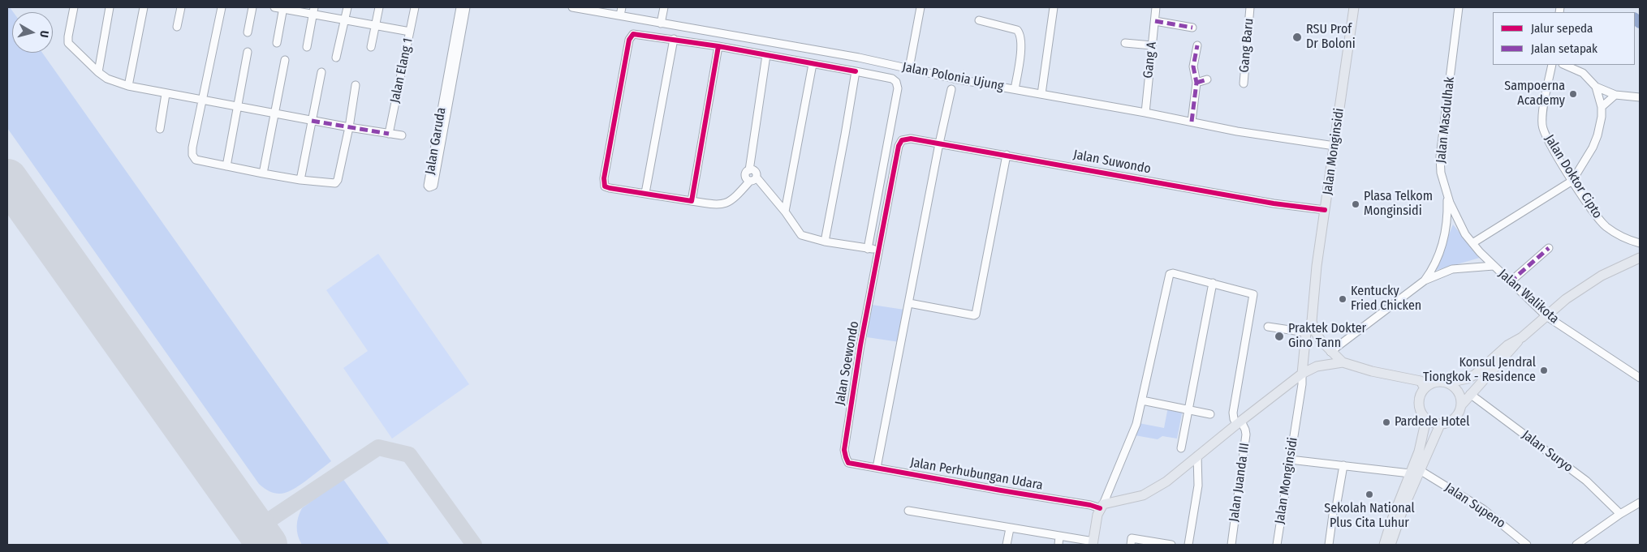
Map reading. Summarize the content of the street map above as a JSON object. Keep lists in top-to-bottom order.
{
  "streets": {
    "main road": ["Jalan Monginsidi", "Jalan Perhubungan Udara"],
    "street": [
      "Gang Baru",
      "Gang A",
      "Jalan Elang 1",
      "Jalan Polonia Ujung",
      "Jalan Masdulhak",
      "Jalan Garuda",
      "Jalan Suwondo",
      "Jalan Doktor Cipto",
      "Jalan Walikota",
      "Jalan Soewondo",
      "Jalan Suryo",
      "Jalan Juanda III",
      "Jalan Supeno"
    ]
  },
  "crossings": [
    ["Gang A", "Jalan Polonia Ujung"],
    ["Jalan Polonia Ujung", "Jalan Monginsidi"],
    ["Jalan Masdulhak", "Jalan Walikota"],
    ["Jalan Monginsidi", "Jalan Suwondo"],
    ["Jalan Monginsidi", "Jalan Perhubungan Udara"],
    ["Jalan Suwondo", "Jalan Soewondo"],
    ["Jalan Soewondo", "Jalan Perhubungan Udara"],
    ["Jalan Perhubungan Udara", "Jalan Juanda III"]
  ],
  "places": [
    "RSU Prof Dr Boloni",
    "Sampoerna Academy",
    "Plasa Telkom Monginsidi",
    "Kentucky Fried Chicken",
    "Praktek Dokter Gino Tann",
    "Konsul Jendral Tiongkok - Residence",
    "Pardede Hotel",
    "Sekolah National Plus Cita Luhur"
  ],
  "legend": ["Jalur sepeda", "Jalan setapak"],
  "north": "right"
}
